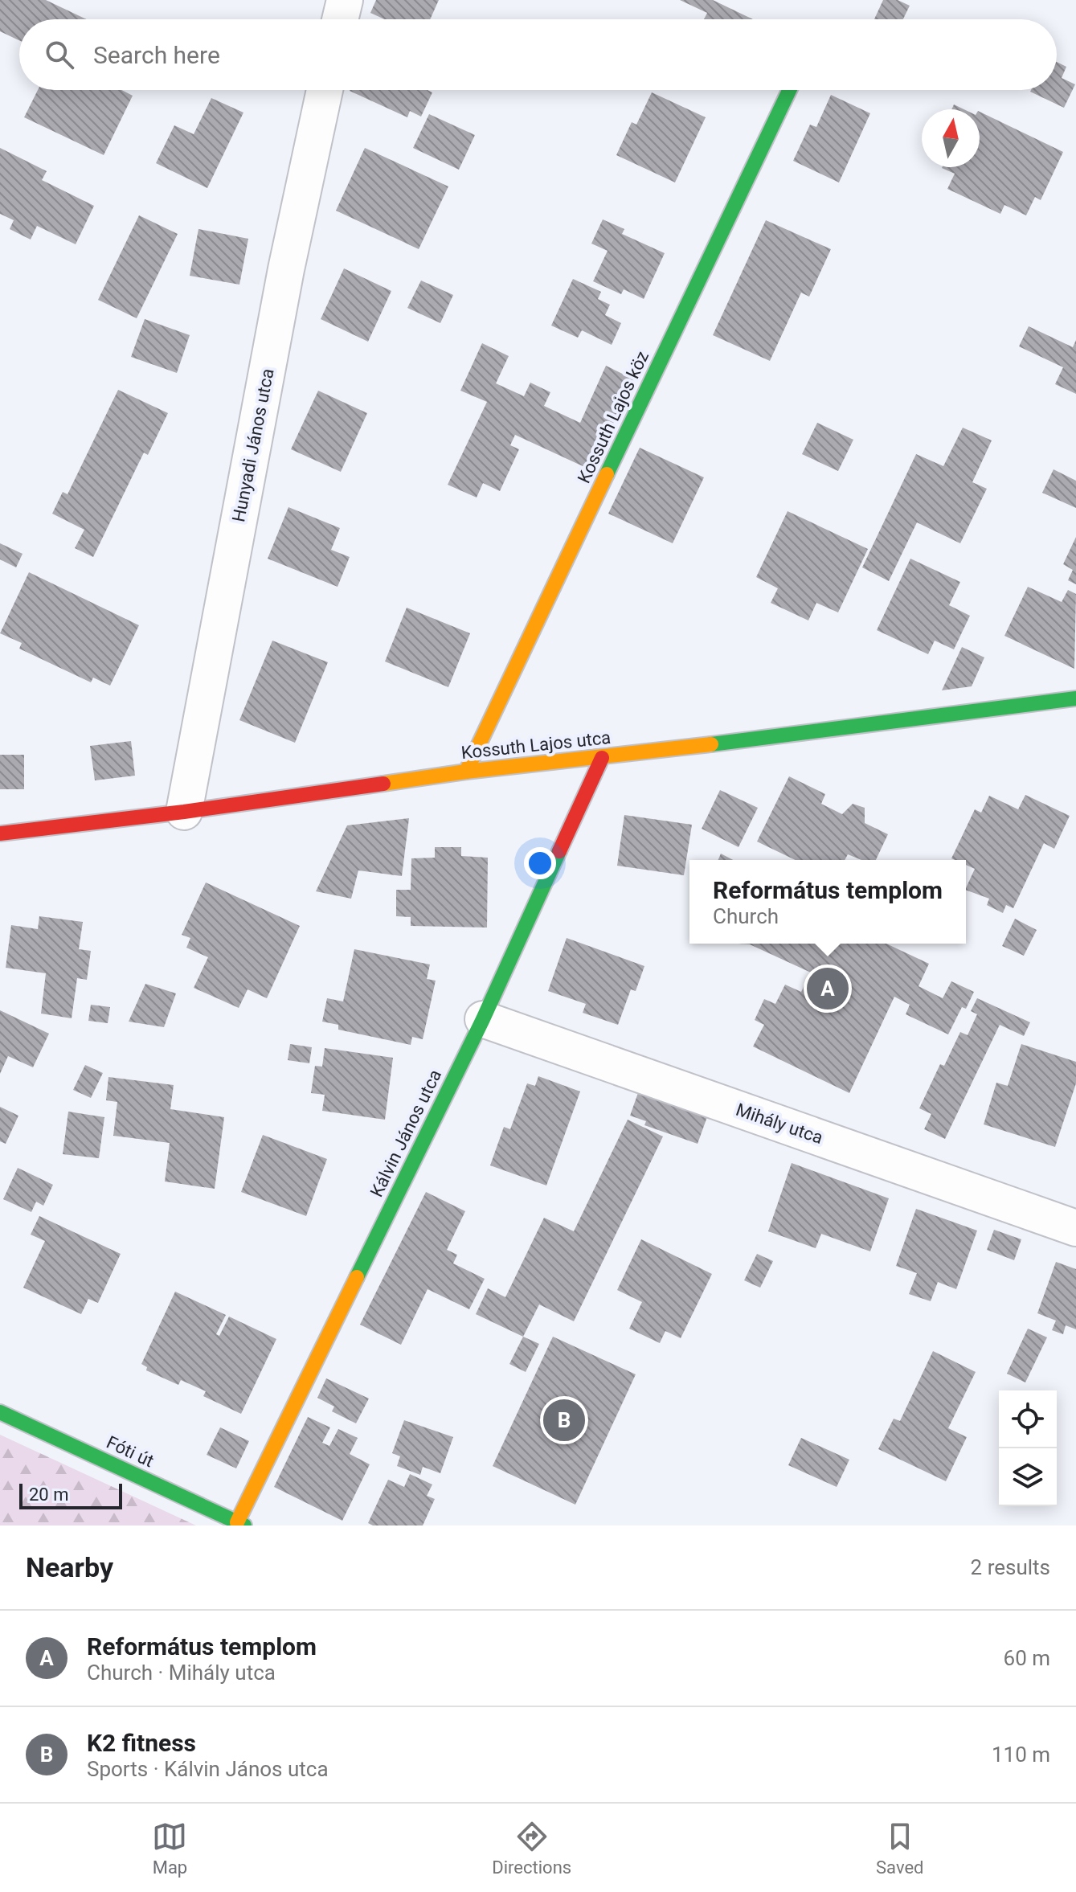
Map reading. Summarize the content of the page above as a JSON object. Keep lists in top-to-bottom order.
{
  "streets": {
    "street": [
      "Kossuth Lajos köz",
      "Hunyadi János utca",
      "Kossuth Lajos utca",
      "Mihály utca",
      "Kálvin János utca",
      "Fóti út"
    ]
  },
  "crossings": [
    ["Kossuth Lajos köz", "Kossuth Lajos utca"],
    ["Hunyadi János utca", "Kossuth Lajos utca"],
    ["Kossuth Lajos utca", "Kálvin János utca"],
    ["Mihály utca", "Kálvin János utca"],
    ["Kálvin János utca", "Fóti út"]
  ],
  "scale_bar": "20 m",
  "north": "top",
  "page": {
    "search": "Search here",
    "popup": ["Református templom", "Church"],
    "pins": ["A", "B"],
    "scale": "20 m",
    "heading": ["Nearby", "2 results"],
    "list": [
      {
        "mark": "A",
        "name": "Református templom",
        "note": "Church · Mihály utca",
        "value": "60 m"
      },
      {
        "mark": "B",
        "name": "K2 fitness",
        "note": "Sports · Kálvin János utca",
        "value": "110 m"
      }
    ],
    "nav": ["Map", "Directions", "Saved"]
  }
}
